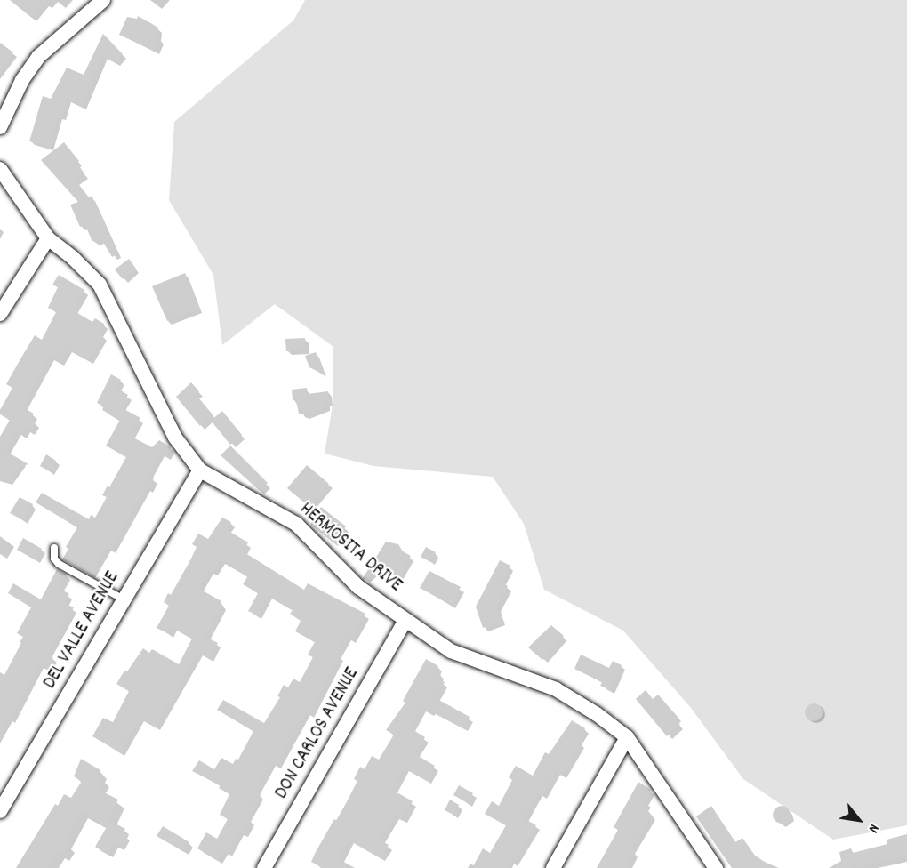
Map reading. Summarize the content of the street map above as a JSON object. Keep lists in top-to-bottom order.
{
  "streets": {
    "street": ["HERMOSITA DRIVE", "DEL VALLE AVENUE", "DON CARLOS AVENUE"]
  },
  "crossings": [
    ["HERMOSITA DRIVE", "DEL VALLE AVENUE"],
    ["HERMOSITA DRIVE", "DON CARLOS AVENUE"]
  ],
  "north": "bottom right"
}
